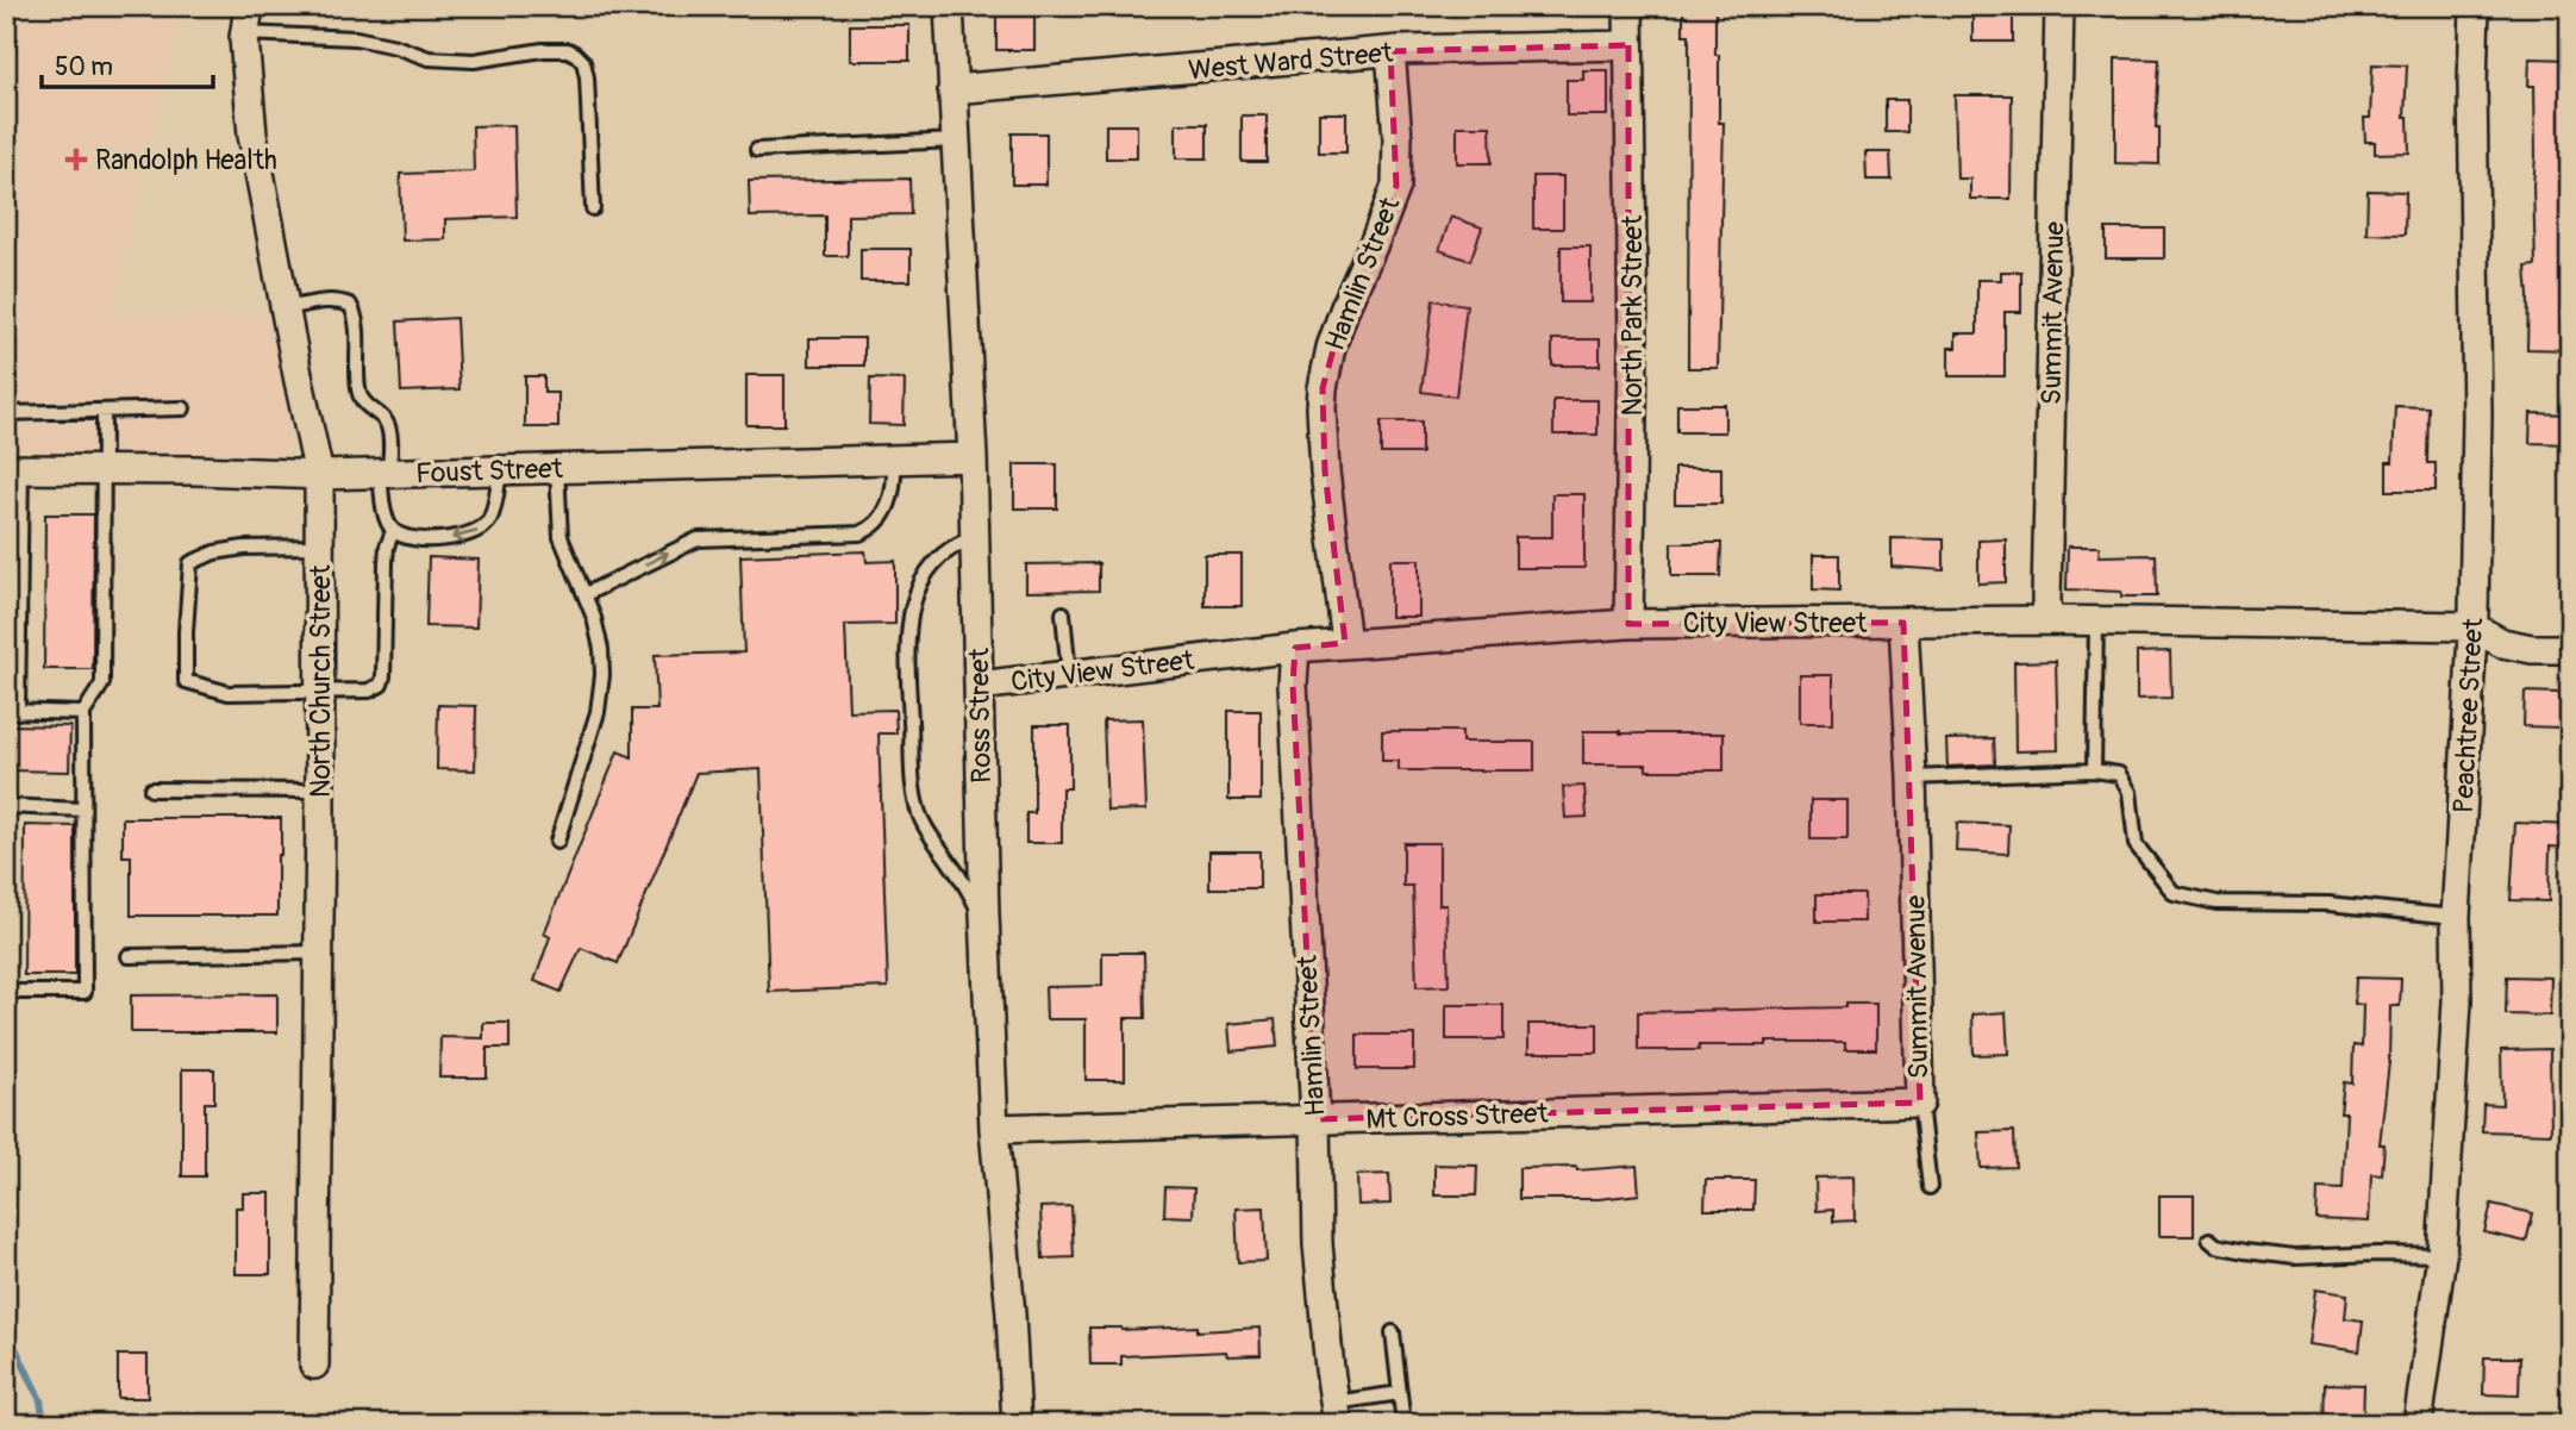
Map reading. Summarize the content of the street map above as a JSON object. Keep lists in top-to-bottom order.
{
  "streets": {
    "street": [
      "West Ward Street",
      "Hamlin Street",
      "Summit Avenue",
      "North Park Street",
      "Foust Street",
      "City View Street",
      "North Church Street",
      "Ross Street",
      "Peachtree Street",
      "Mt Cross Street"
    ]
  },
  "crossings": [
    ["West Ward Street", "Hamlin Street"],
    ["West Ward Street", "North Park Street"],
    ["West Ward Street", "Ross Street"],
    ["Hamlin Street", "City View Street"],
    ["Hamlin Street", "Mt Cross Street"],
    ["Summit Avenue", "City View Street"],
    ["Summit Avenue", "Mt Cross Street"],
    ["North Park Street", "City View Street"],
    ["Foust Street", "North Church Street"],
    ["Foust Street", "Ross Street"],
    ["City View Street", "Ross Street"],
    ["City View Street", "Peachtree Street"],
    ["Ross Street", "Mt Cross Street"]
  ],
  "places": {
    "health": ["Randolph Health"]
  },
  "scale_bar": "50 m"
}
